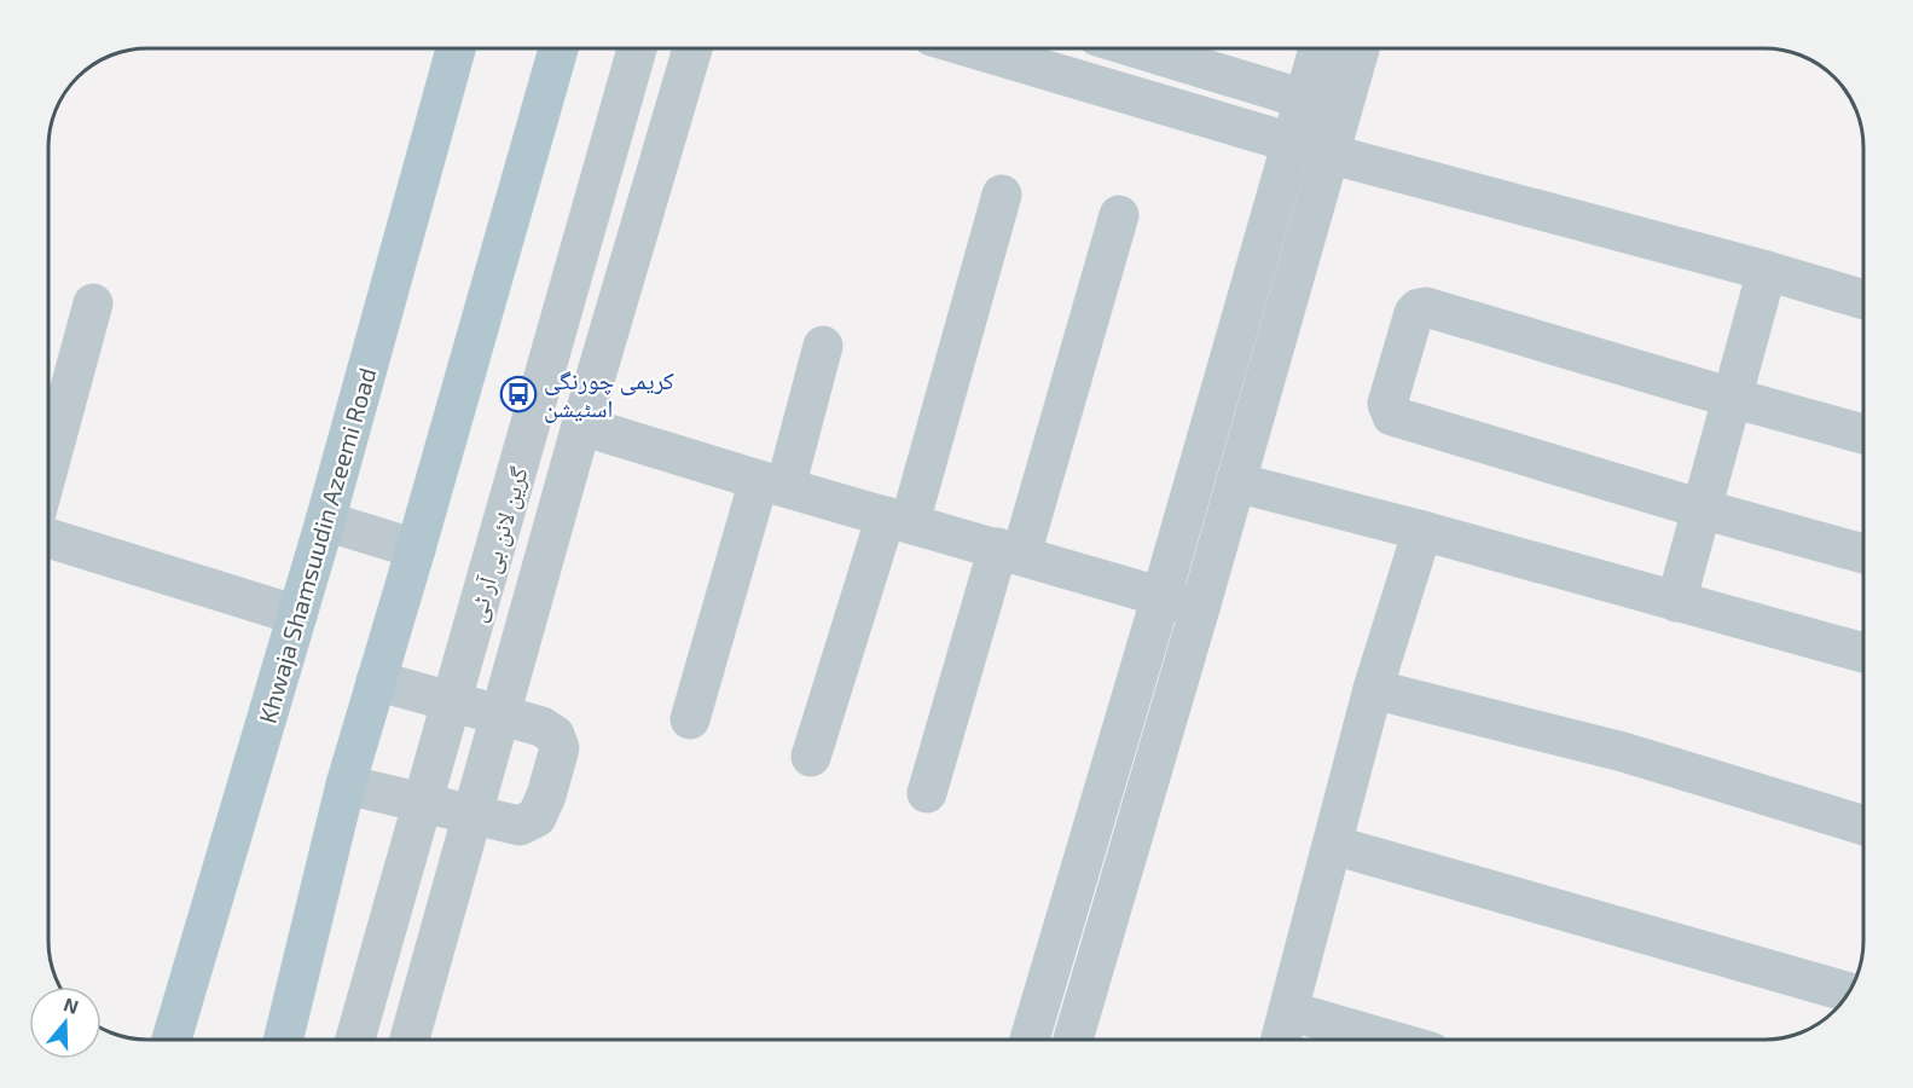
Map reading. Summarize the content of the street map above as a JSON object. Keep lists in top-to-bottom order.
{
  "streets": {
    "main road": ["Khwaja Shamsuudin Azeemi Road"],
    "street": ["گرین لائن بی آر ٹی"]
  },
  "places": {
    "bus stop": ["کریمی چورنگی اسٹیشن"]
  },
  "north": "top"
}
